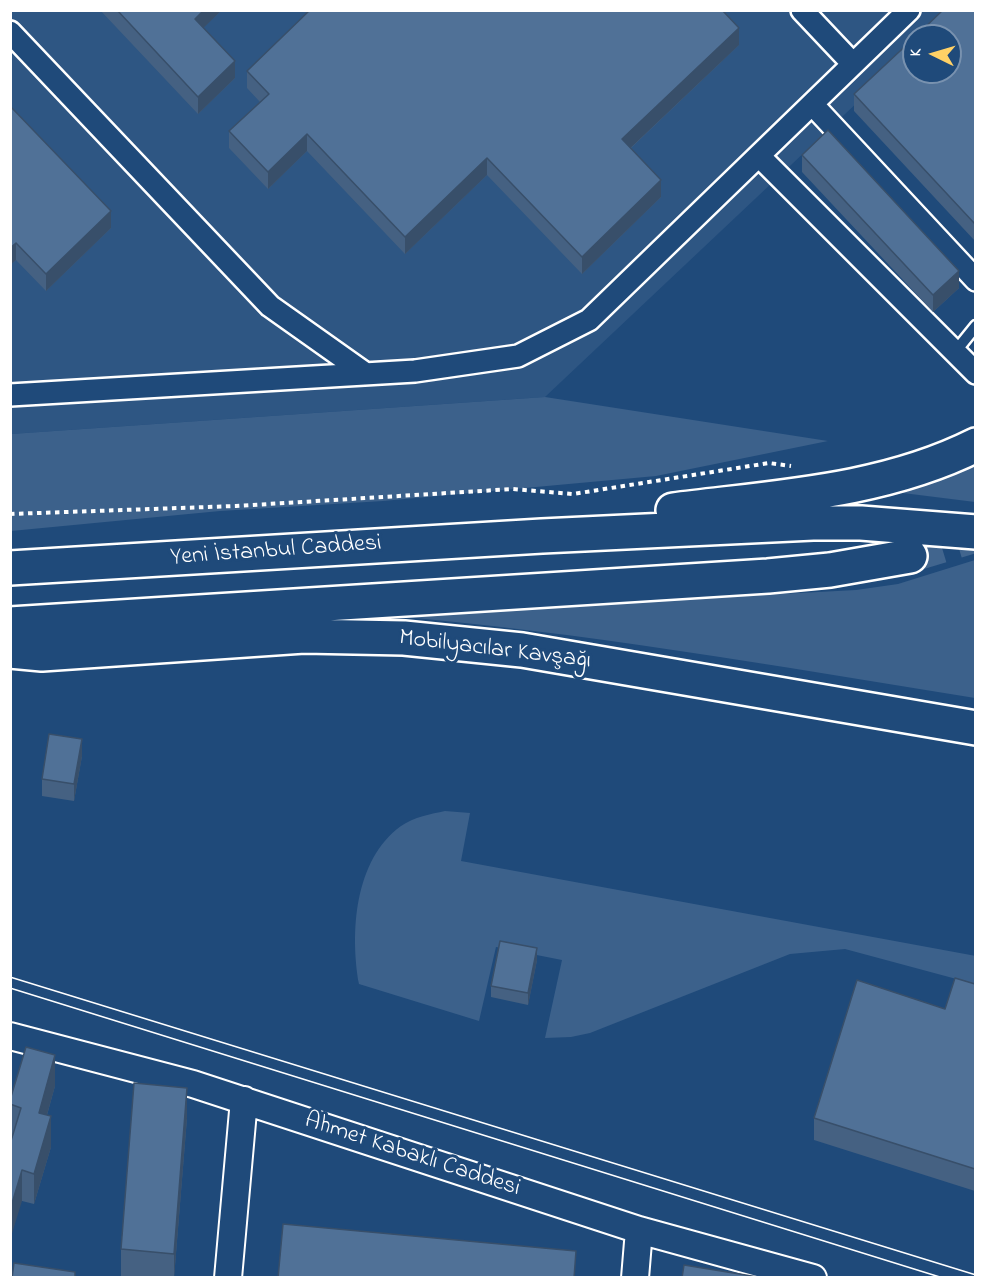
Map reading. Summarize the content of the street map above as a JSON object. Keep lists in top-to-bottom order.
{
  "streets": {
    "highway": ["Yeni İstanbul Caddesi", "Mobilyacılar Kavşağı"],
    "street": ["Ahmet Kabaklı Caddesi"]
  },
  "north": "left"
}
